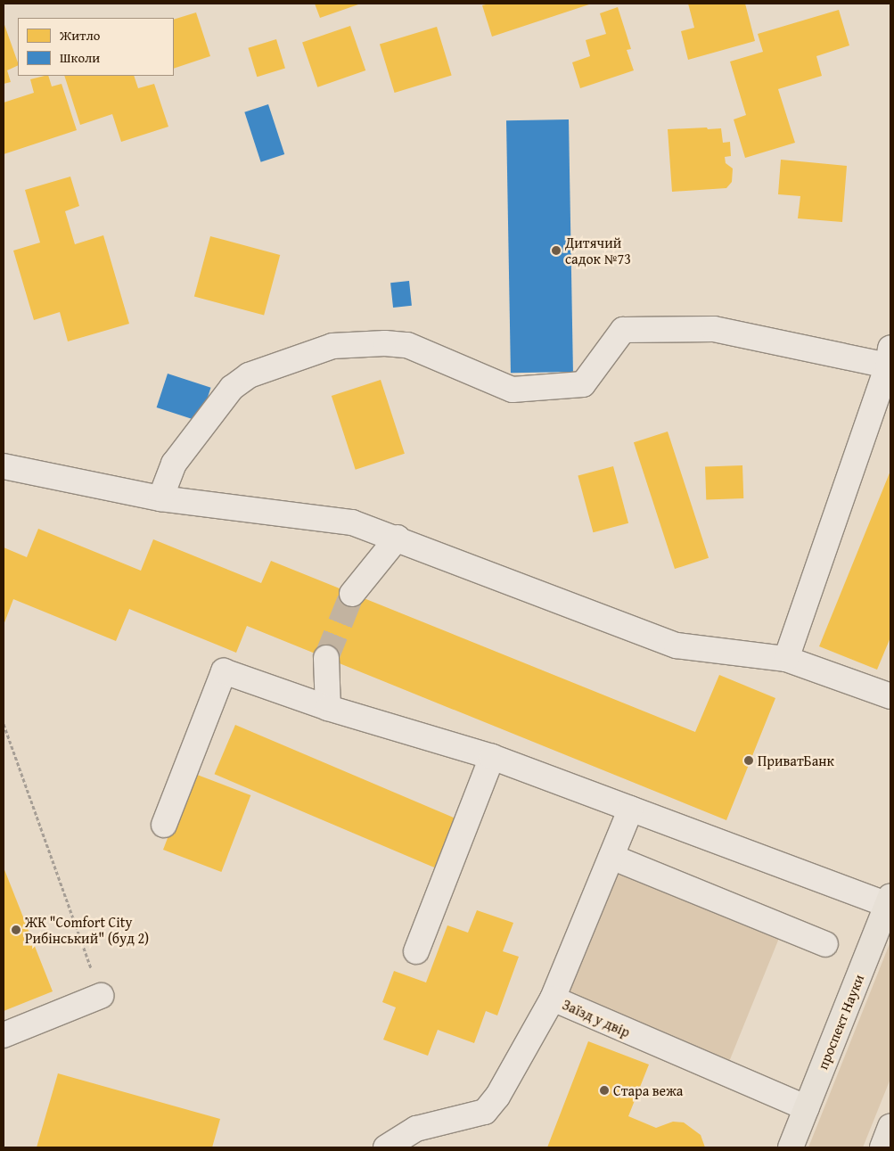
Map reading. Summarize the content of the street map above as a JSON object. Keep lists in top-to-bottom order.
{
  "streets": {
    "main road": ["проспект Науки"],
    "street": ["Заїзд у двір"]
  },
  "crossings": [
    ["Заїзд у двір", "проспект Науки"]
  ],
  "places": [
    "Дитячий садок №73",
    "ПриватБанк",
    "ЖК \"Comfort City Рибінський\" (буд 2)",
    "Стара вежа"
  ],
  "legend": ["Житло", "Школи"]
}
